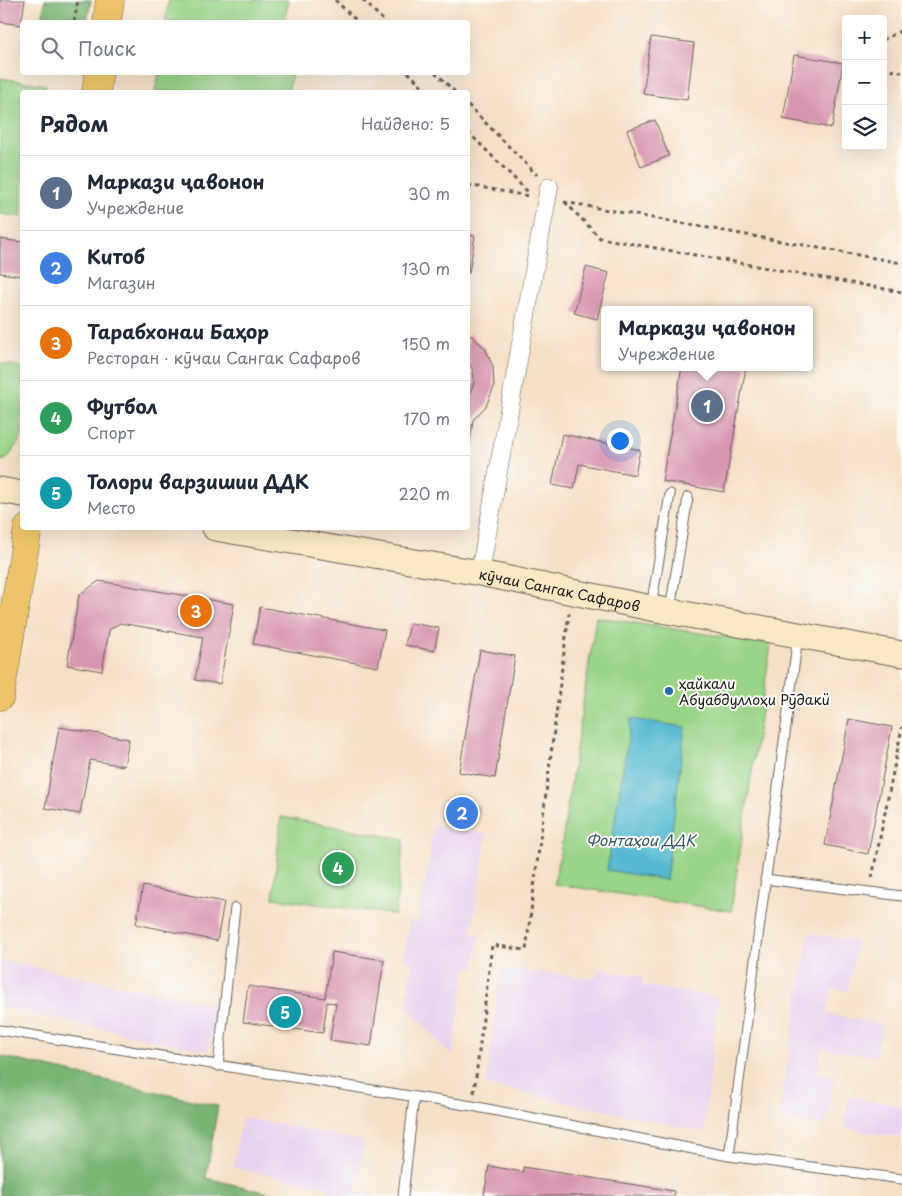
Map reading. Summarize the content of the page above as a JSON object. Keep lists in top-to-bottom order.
{
  "streets": {
    "street": ["кӯчаи Сангак Сафаров"]
  },
  "water": ["Фонтаҳои ДДК"],
  "places": ["ҳайкали Абуабдуллоҳи Рӯдакӣ"],
  "page": {
    "map_buttons": ["+", "−"],
    "search": "Поиск",
    "heading": ["Рядом", "Найдено: 5"],
    "list": [
      {
        "mark": "1",
        "name": "Маркази ҷавонон",
        "note": "Учреждение",
        "value": "30 m"
      },
      {
        "mark": "2",
        "name": "Китоб",
        "note": "Магазин",
        "value": "130 m"
      },
      {
        "mark": "3",
        "name": "Тарабхонаи Баҳор",
        "note": "Ресторан · кӯчаи Сангак Сафаров",
        "value": "150 m"
      },
      {
        "mark": "4",
        "name": "Футбол",
        "note": "Спорт",
        "value": "170 m"
      },
      {
        "mark": "5",
        "name": "Толори варзишии ДДК",
        "note": "Место",
        "value": "220 m"
      }
    ],
    "popup": ["Маркази ҷавонон", "Учреждение"],
    "pins": [
      "1",
      "3",
      "2",
      "4",
      "5"
    ]
  }
}
